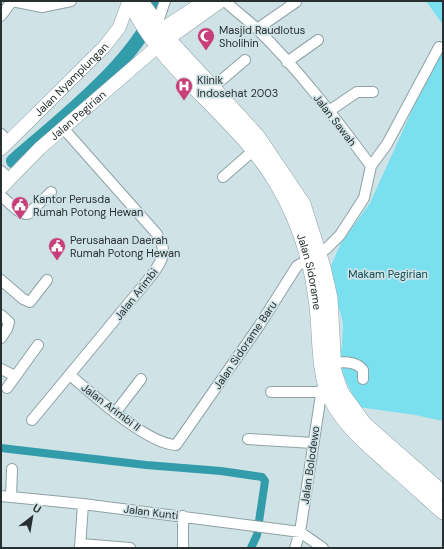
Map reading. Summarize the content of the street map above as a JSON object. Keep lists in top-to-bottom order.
{
  "streets": {
    "highway": ["Jalan Sidorame"],
    "main road": ["Jalan Nyamplungan", "Jalan Pegirian"],
    "street": [
      "Jalan Sawah",
      "Jalan Arimbi",
      "Jalan Sidorame Baru",
      "Jalan Arimbi II",
      "Jalan Bolodewo",
      "Jalan Kunti"
    ]
  },
  "crossings": [
    ["Jalan Pegirian", "Jalan Sidorame"],
    ["Jalan Pegirian", "Jalan Arimbi"],
    ["Jalan Sidorame", "Jalan Sidorame Baru"],
    ["Jalan Sidorame", "Jalan Bolodewo"],
    ["Jalan Arimbi", "Jalan Arimbi II"],
    ["Jalan Sidorame Baru", "Jalan Arimbi II"],
    ["Jalan Bolodewo", "Jalan Kunti"]
  ],
  "parks": ["Makam Pegirian"],
  "places": {
    "mosque": ["Masjid Raudlotus Sholihin"],
    "hospital": ["Klinik Indosehat 2003"],
    "public building": ["Kantor Perusda Rumah Potong Hewan", "Perusahaan Daerah Rumah Potong Hewan"]
  },
  "north": "top right"
}
